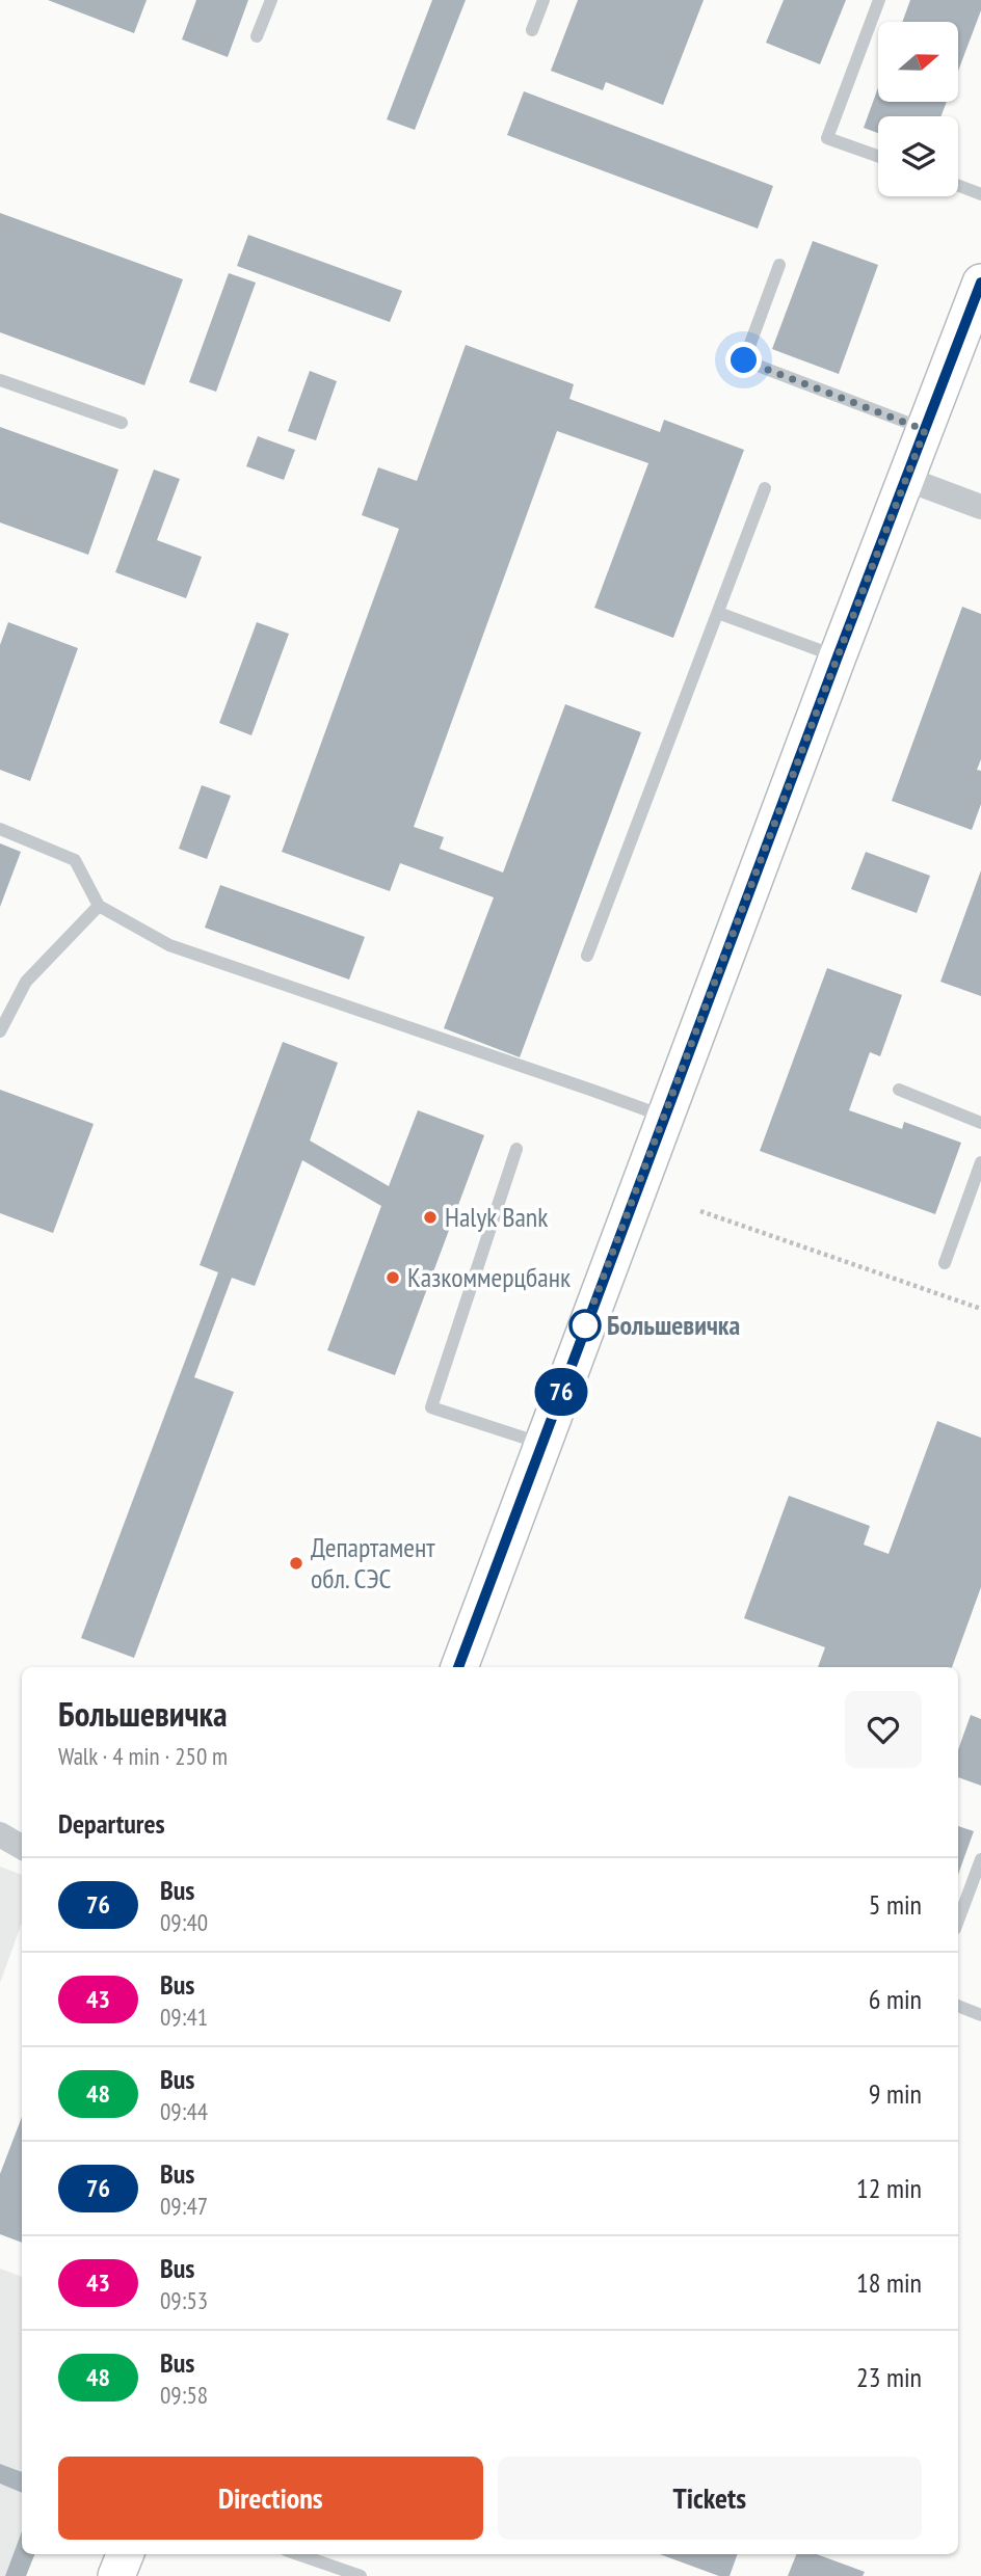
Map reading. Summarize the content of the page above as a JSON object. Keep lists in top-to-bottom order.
{
  "places": [
    "Halyk Bank",
    "Казкоммерцбанк",
    "Большевичка",
    "Департамент обл. СЭС"
  ],
  "lines": ["bus line 76"],
  "north": "right",
  "page": {
    "on_map": "76",
    "heading": [
      ["Большевичка", "Walk · 4 min · 250 m"],
      "Departures"
    ],
    "list": [
      {
        "mark": "76",
        "name": "Bus",
        "note": "09:40",
        "value": "5 min"
      },
      {
        "mark": "43",
        "name": "Bus",
        "note": "09:41",
        "value": "6 min"
      },
      {
        "mark": "48",
        "name": "Bus",
        "note": "09:44",
        "value": "9 min"
      },
      {
        "mark": "76",
        "name": "Bus",
        "note": "09:47",
        "value": "12 min"
      },
      {
        "mark": "43",
        "name": "Bus",
        "note": "09:53",
        "value": "18 min"
      },
      {
        "mark": "48",
        "name": "Bus",
        "note": "09:58",
        "value": "23 min"
      }
    ],
    "buttons": ["Directions", "Tickets"]
  }
}
